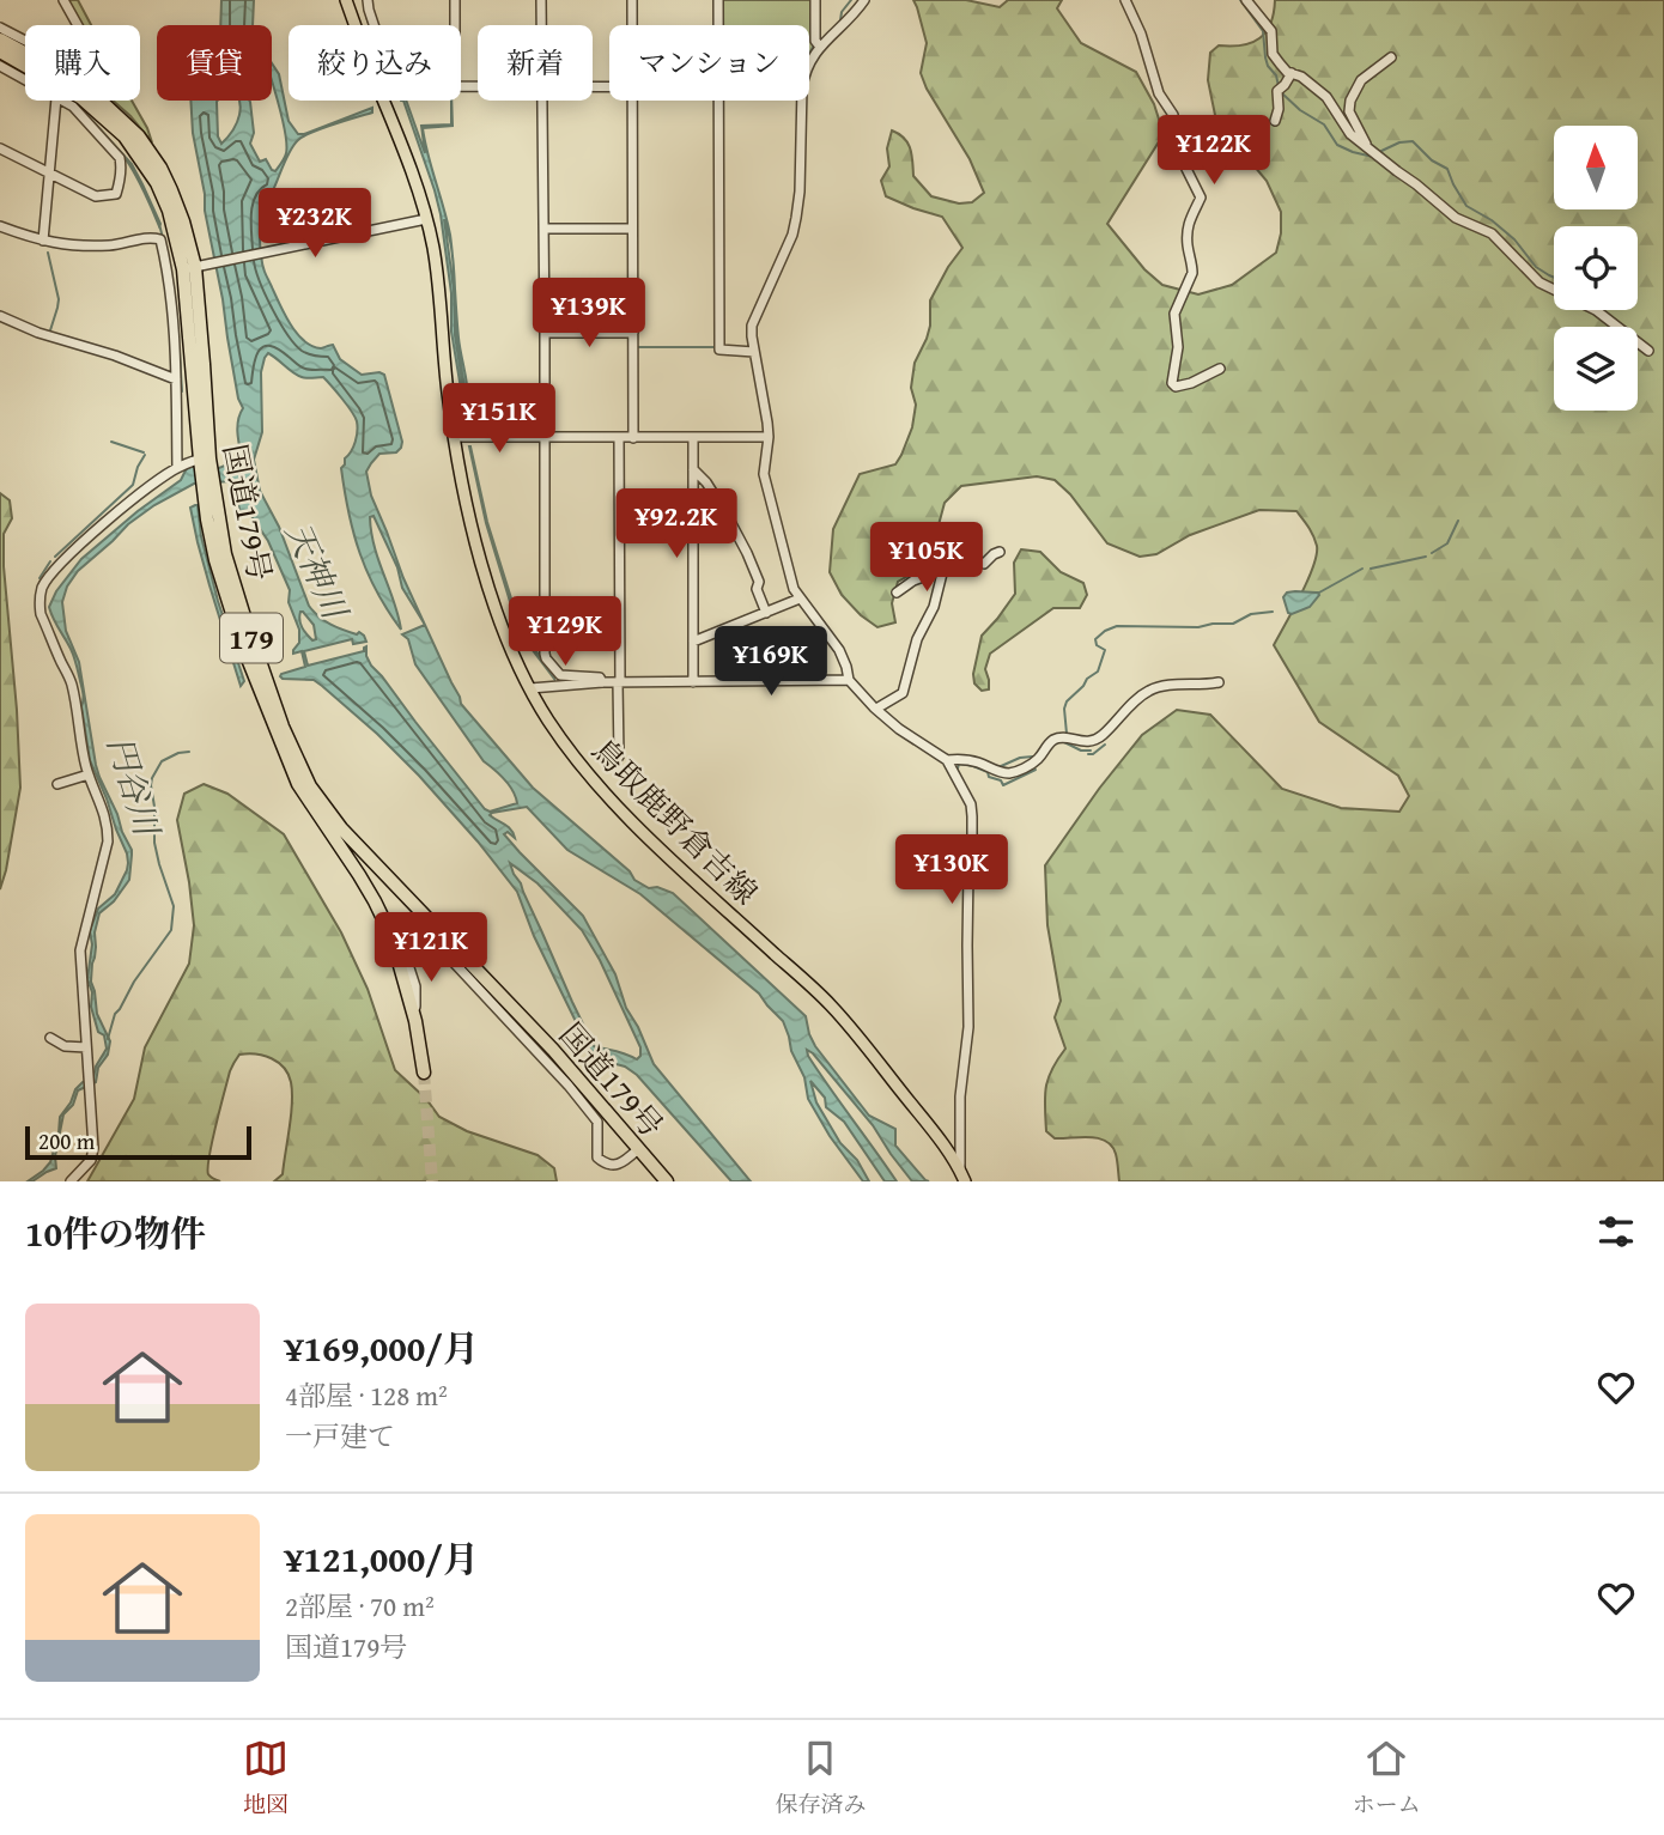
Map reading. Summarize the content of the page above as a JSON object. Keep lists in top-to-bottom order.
{
  "streets": {
    "highway": ["国道179号", "179"],
    "main road": ["鳥取鹿野倉吉線"]
  },
  "water": ["天神川", "円谷川"],
  "scale_bar": "200 m",
  "north": "top",
  "page": {
    "chip": [
      "購入",
      "賃貸",
      "絞り込み",
      "新着",
      "マンション"
    ],
    "price": [
      "¥122K",
      "¥232K",
      "¥139K",
      "¥151K",
      "¥92.2K",
      "¥105K",
      "¥129K",
      "¥169K",
      "¥130K",
      "¥121K"
    ],
    "scale": "200 m",
    "heading": "10件の物件",
    "list": [
      {
        "name": "¥169,000/月",
        "note": "4部屋 · 128 m² · 一戸建て"
      },
      {
        "name": "¥121,000/月",
        "note": "2部屋 · 70 m² · 国道179号"
      }
    ],
    "tabs": ["地図", "保存済み", "ホーム"]
  }
}
